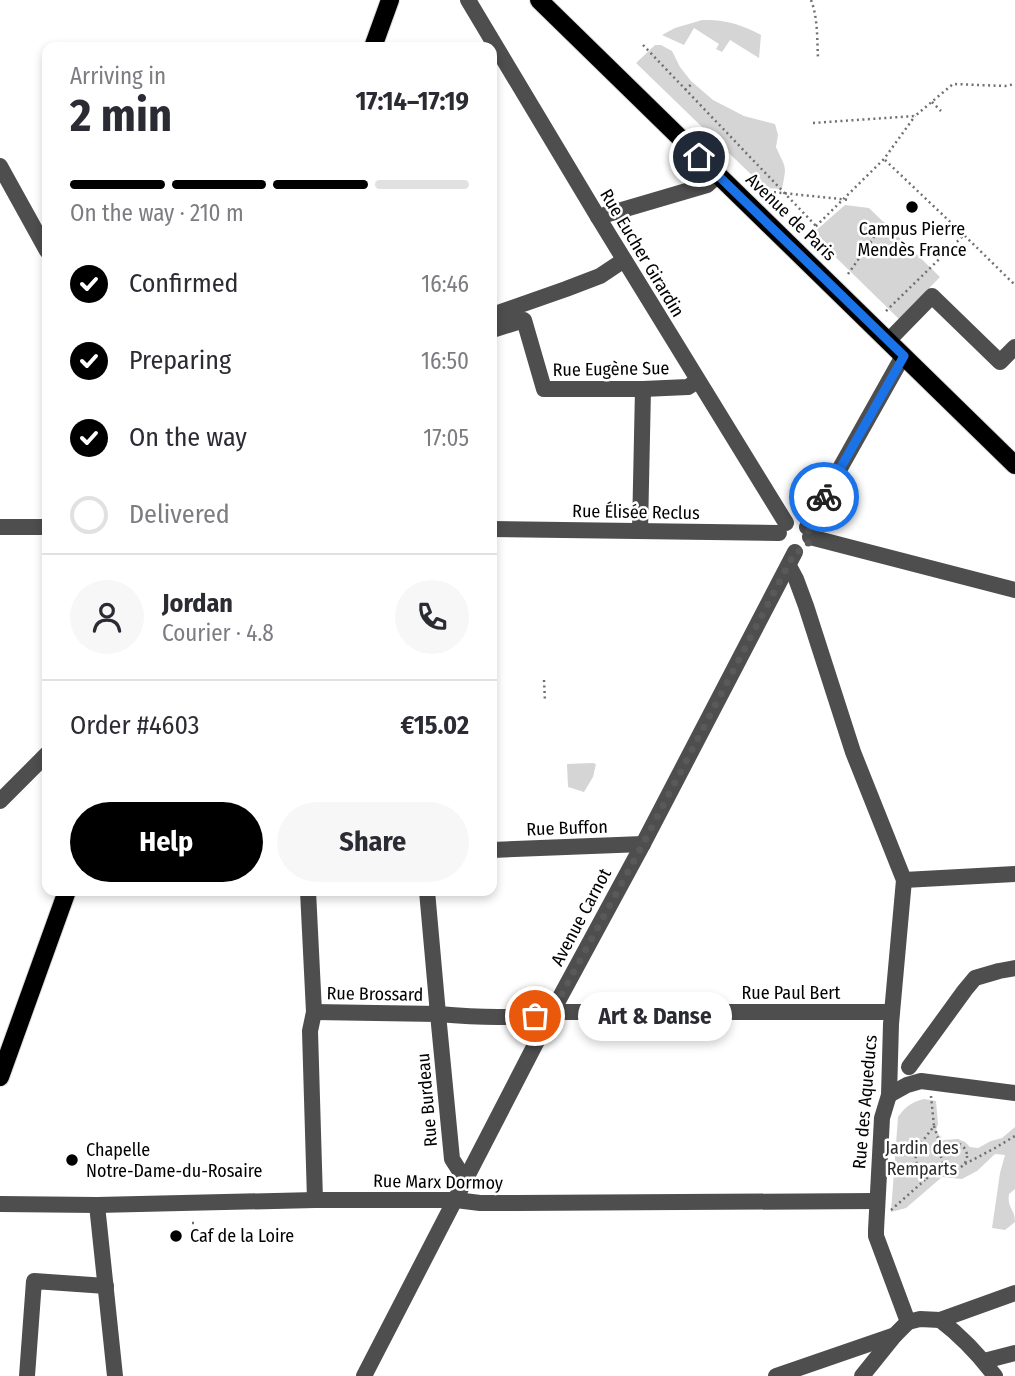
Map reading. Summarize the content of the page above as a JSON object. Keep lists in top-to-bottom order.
{
  "streets": {
    "main road": ["Avenue de Paris"],
    "street": [
      "Rue Eucher Girardin",
      "Rue Eugène Sue",
      "Rue Élisée Reclus",
      "Rue Buffon",
      "Avenue Carnot",
      "Rue Paul Bert",
      "Rue Brossard",
      "Rue Burdeau",
      "Rue des Aqueducs",
      "Rue Marx Dormoy"
    ]
  },
  "crossings": [
    ["Rue Eucher Girardin", "Rue Eugène Sue"],
    ["Rue Eucher Girardin", "Rue Élisée Reclus"],
    ["Rue Eucher Girardin", "Avenue Carnot"],
    ["Rue Élisée Reclus", "Avenue Carnot"],
    ["Rue Buffon", "Avenue Carnot"],
    ["Avenue Carnot", "Rue Paul Bert"],
    ["Avenue Carnot", "Rue Burdeau"],
    ["Avenue Carnot", "Rue Marx Dormoy"],
    ["Rue Paul Bert", "Rue Brossard"],
    ["Rue Paul Bert", "Rue Burdeau"],
    ["Rue Paul Bert", "Rue des Aqueducs"],
    ["Rue Brossard", "Rue Burdeau"],
    ["Rue Brossard", "Rue Marx Dormoy"],
    ["Rue des Aqueducs", "Rue Marx Dormoy"]
  ],
  "parks": ["Jardin des Remparts"],
  "places": [
    "Campus Pierre Mendès France",
    "Art & Danse",
    "Chapelle Notre-Dame-du-Rosaire",
    "Caf de la Loire"
  ],
  "page": {
    "heading": ["2 min", "Arriving in", "17:14–17:19"],
    "panel": [
      "Jordan",
      "Courier · 4.8",
      "Order #4603",
      "€15.02"
    ],
    "bar": "On the way · 210 m",
    "list": [
      ["Confirmed", "16:46"],
      ["Preparing", "16:50"],
      ["On the way", "17:05"],
      "Delivered"
    ],
    "buttons": ["Help", "Share"],
    "bubble": "Art & Danse"
  }
}
